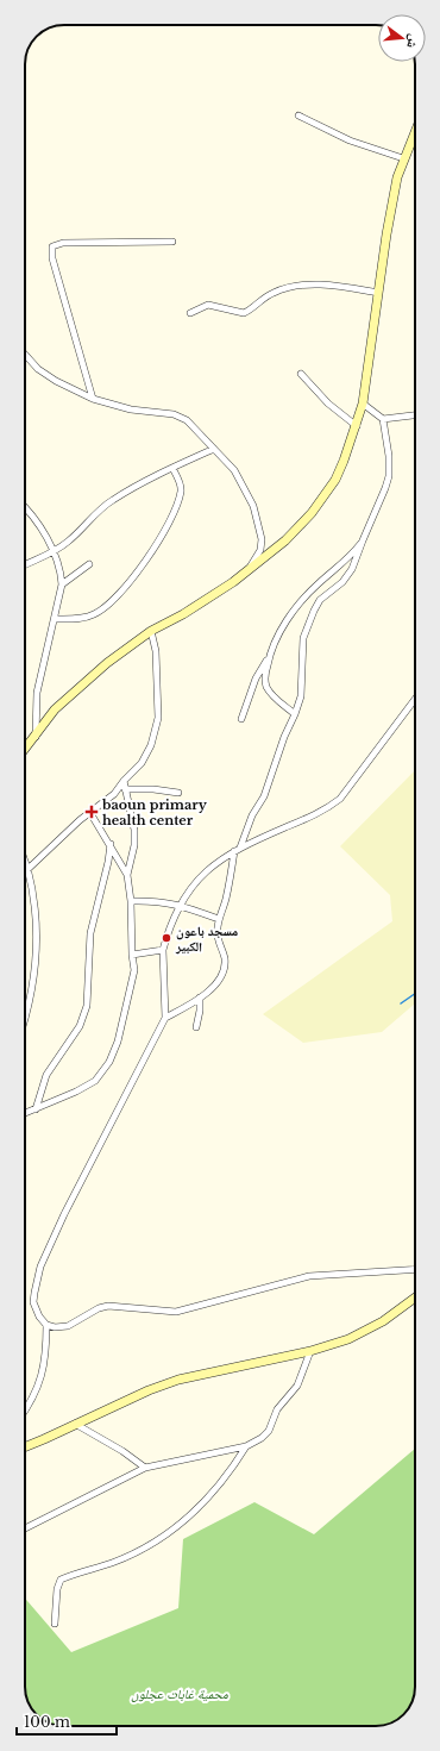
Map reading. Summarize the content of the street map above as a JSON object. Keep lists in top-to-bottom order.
{
  "parks": ["محمية غابات عجلون"],
  "places": {
    "health": ["baoun primary health center"],
    "other": ["مسجد باعون الكبير"]
  },
  "scale_bar": "100 m",
  "north": "right"
}
